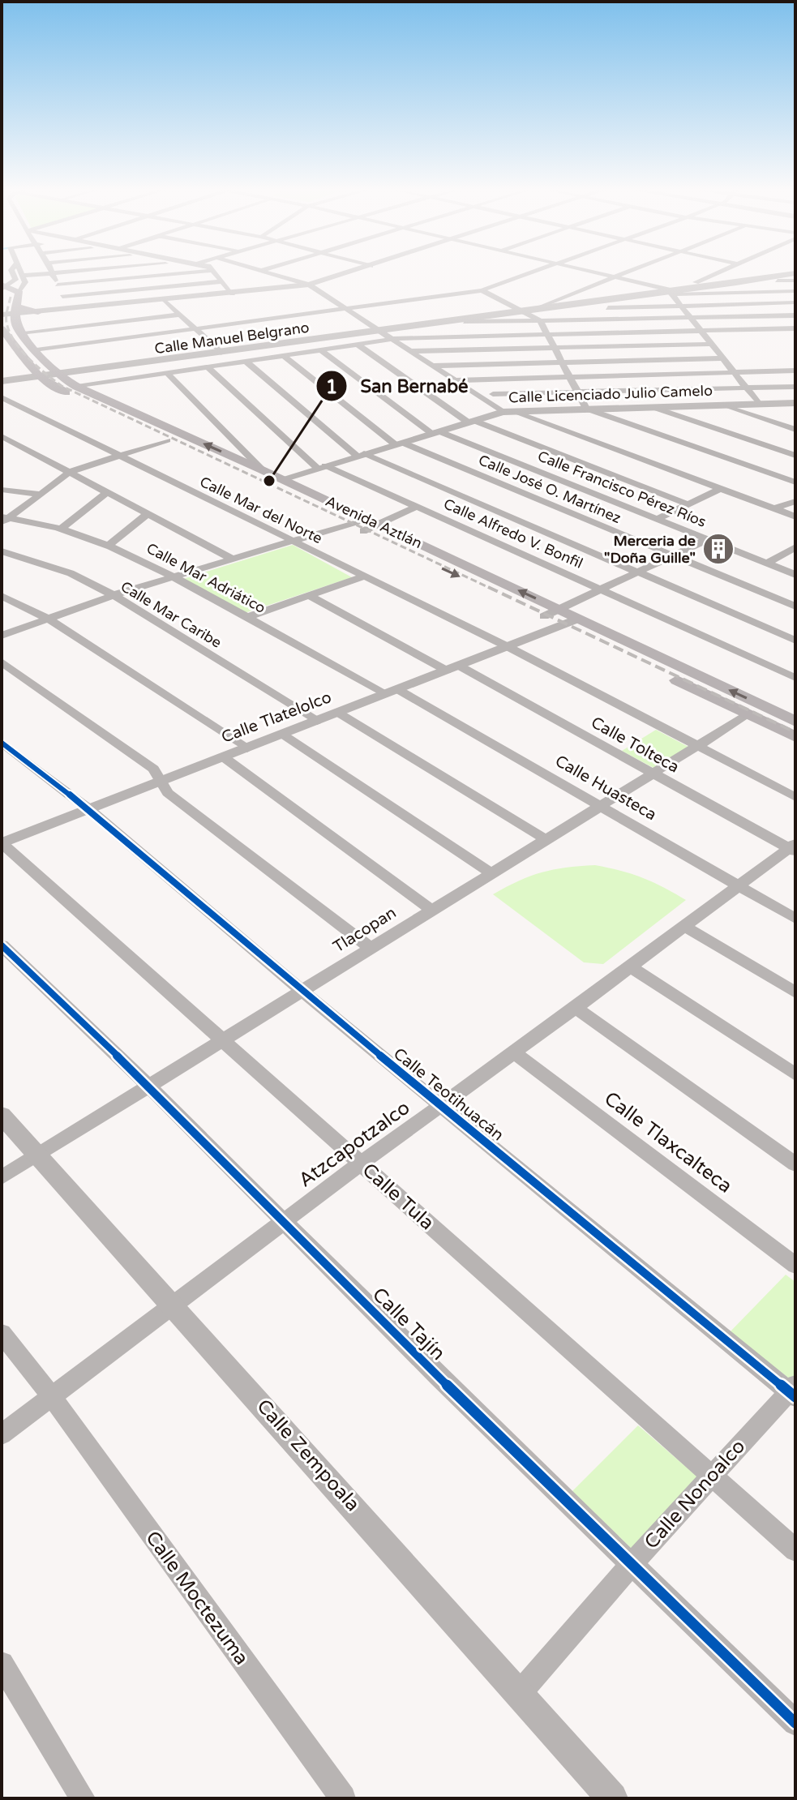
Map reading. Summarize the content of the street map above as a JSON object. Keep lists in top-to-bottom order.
{
  "streets": {
    "main road": ["Avenida Aztlán"],
    "street": [
      "Calle Manuel Belgrano",
      "Calle Licenciado Julio Camelo",
      "Calle José O. Martínez",
      "Calle Francisco Pérez Ríos",
      "Calle Mar del Norte",
      "Calle Alfredo V. Bonfil",
      "Calle Mar Adriático",
      "Calle Mar Caribe",
      "Calle Tlatelolco",
      "Calle Tolteca",
      "Calle Huasteca",
      "Tlacopan",
      "Calle Teotihuacán",
      "Calle Tlaxcalteca",
      "Atzcapotzalco",
      "Calle Tula",
      "Calle Tajín",
      "Calle Zempoala",
      "Calle Nonoalco",
      "Calle Moctezuma"
    ]
  },
  "crossings": [
    ["Calle Manuel Belgrano", "Avenida Aztlán"],
    ["Calle Licenciado Julio Camelo", "Calle José O. Martínez"],
    ["Calle Licenciado Julio Camelo", "Calle Francisco Pérez Ríos"],
    ["Calle Licenciado Julio Camelo", "Avenida Aztlán"],
    ["Calle Licenciado Julio Camelo", "Calle Alfredo V. Bonfil"],
    ["Calle Mar del Norte", "Calle Tlatelolco"],
    ["Calle Mar del Norte", "Tlacopan"],
    ["Avenida Aztlán", "Calle Tlatelolco"],
    ["Avenida Aztlán", "Tlacopan"],
    ["Calle Mar Adriático", "Calle Tlatelolco"],
    ["Calle Mar Adriático", "Calle Huasteca"],
    ["Calle Mar Caribe", "Calle Tlatelolco"],
    ["Calle Tlatelolco", "Calle Tolteca"],
    ["Calle Tlatelolco", "Calle Huasteca"],
    ["Calle Tlatelolco", "Calle Teotihuacán"],
    ["Calle Tlatelolco", "Calle Tula"],
    ["Calle Tolteca", "Tlacopan"],
    ["Calle Tolteca", "Atzcapotzalco"],
    ["Calle Huasteca", "Tlacopan"],
    ["Calle Huasteca", "Atzcapotzalco"],
    ["Tlacopan", "Calle Teotihuacán"],
    ["Tlacopan", "Calle Tula"],
    ["Tlacopan", "Calle Tajín"],
    ["Tlacopan", "Calle Zempoala"],
    ["Calle Teotihuacán", "Atzcapotzalco"],
    ["Calle Teotihuacán", "Calle Nonoalco"],
    ["Calle Tlaxcalteca", "Atzcapotzalco"],
    ["Atzcapotzalco", "Calle Tula"],
    ["Atzcapotzalco", "Calle Tajín"],
    ["Atzcapotzalco", "Calle Zempoala"],
    ["Atzcapotzalco", "Calle Moctezuma"],
    ["Calle Tula", "Calle Nonoalco"],
    ["Calle Tajín", "Calle Nonoalco"],
    ["Calle Zempoala", "Calle Nonoalco"]
  ],
  "places": {
    "other": ["San Bernabé"],
    "building": ["Merceria de \"Doña Guille\""]
  }
}
